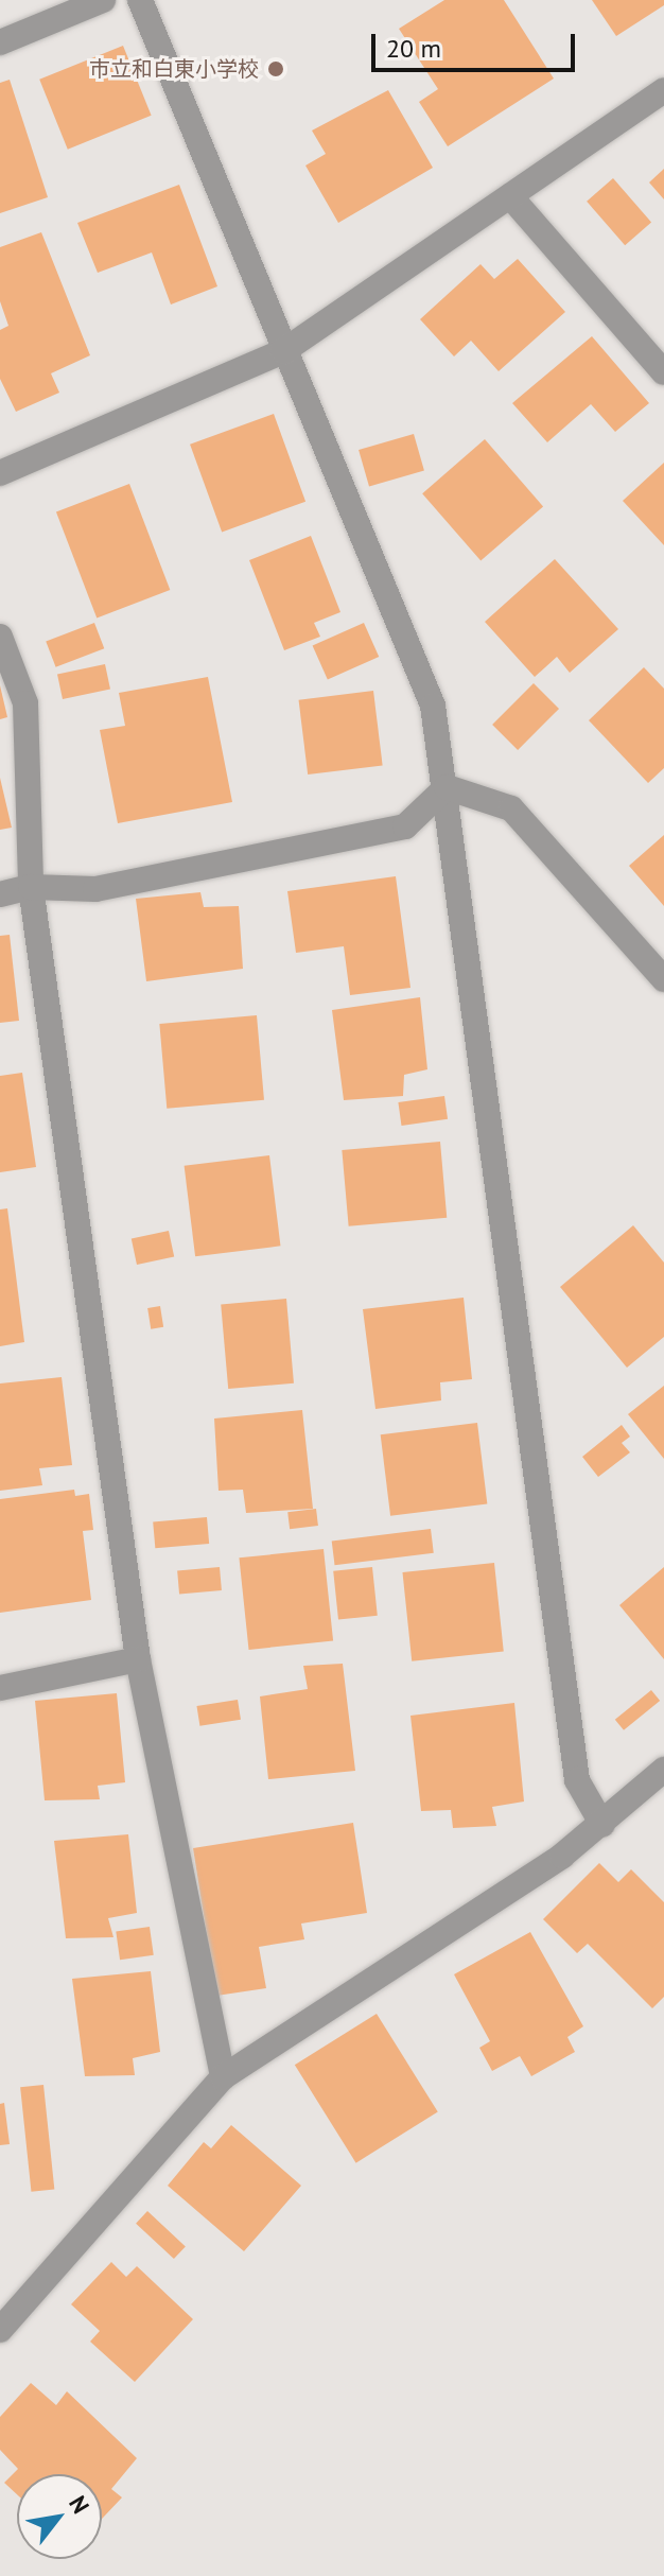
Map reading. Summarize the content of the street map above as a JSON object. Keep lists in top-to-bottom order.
{
  "places": ["市立和白東小学校"],
  "scale_bar": "20 m",
  "north": "top right"
}
